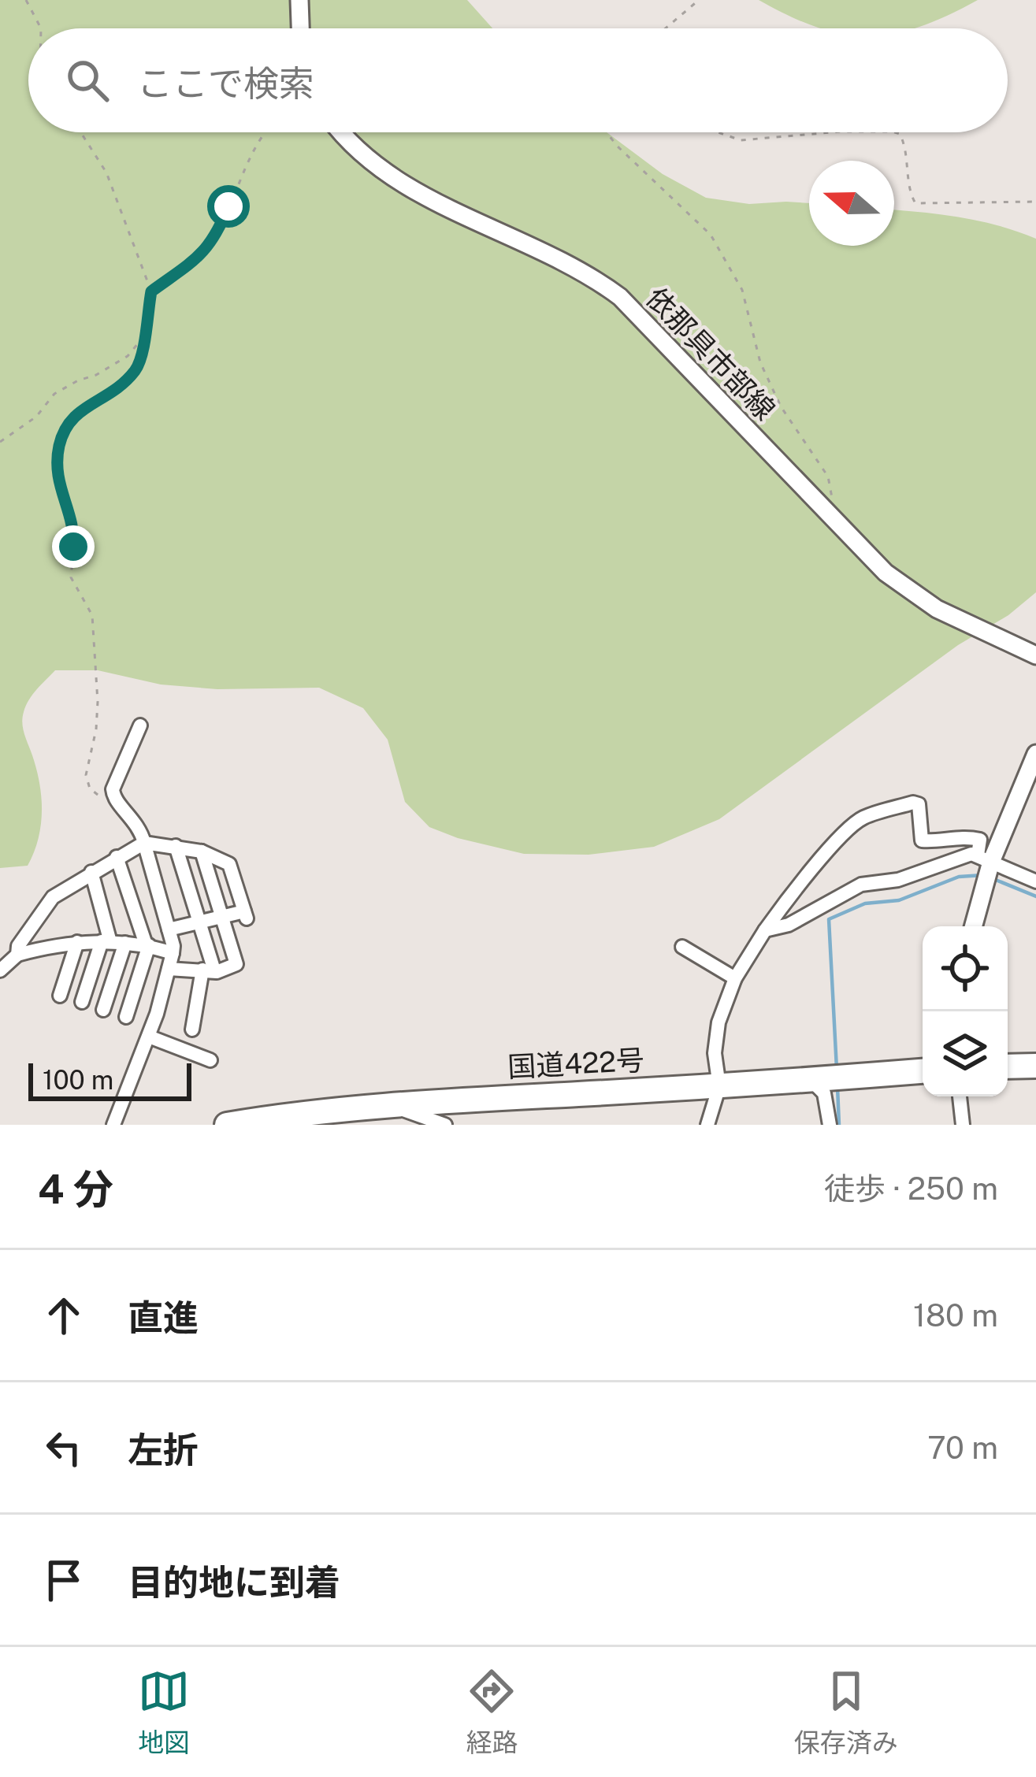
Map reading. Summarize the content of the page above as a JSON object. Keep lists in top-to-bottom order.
{
  "streets": {
    "highway": ["国道422号"],
    "main road": ["依那具市部線"]
  },
  "scale_bar": "100 m",
  "north": "left",
  "page": {
    "search": "ここで検索",
    "scale": "100 m",
    "heading": ["4 分", "徒歩 · 250 m"],
    "list": [
      ["直進", "180 m"],
      ["左折", "70 m"],
      "目的地に到着"
    ],
    "nav": ["地図", "経路", "保存済み"]
  }
}
